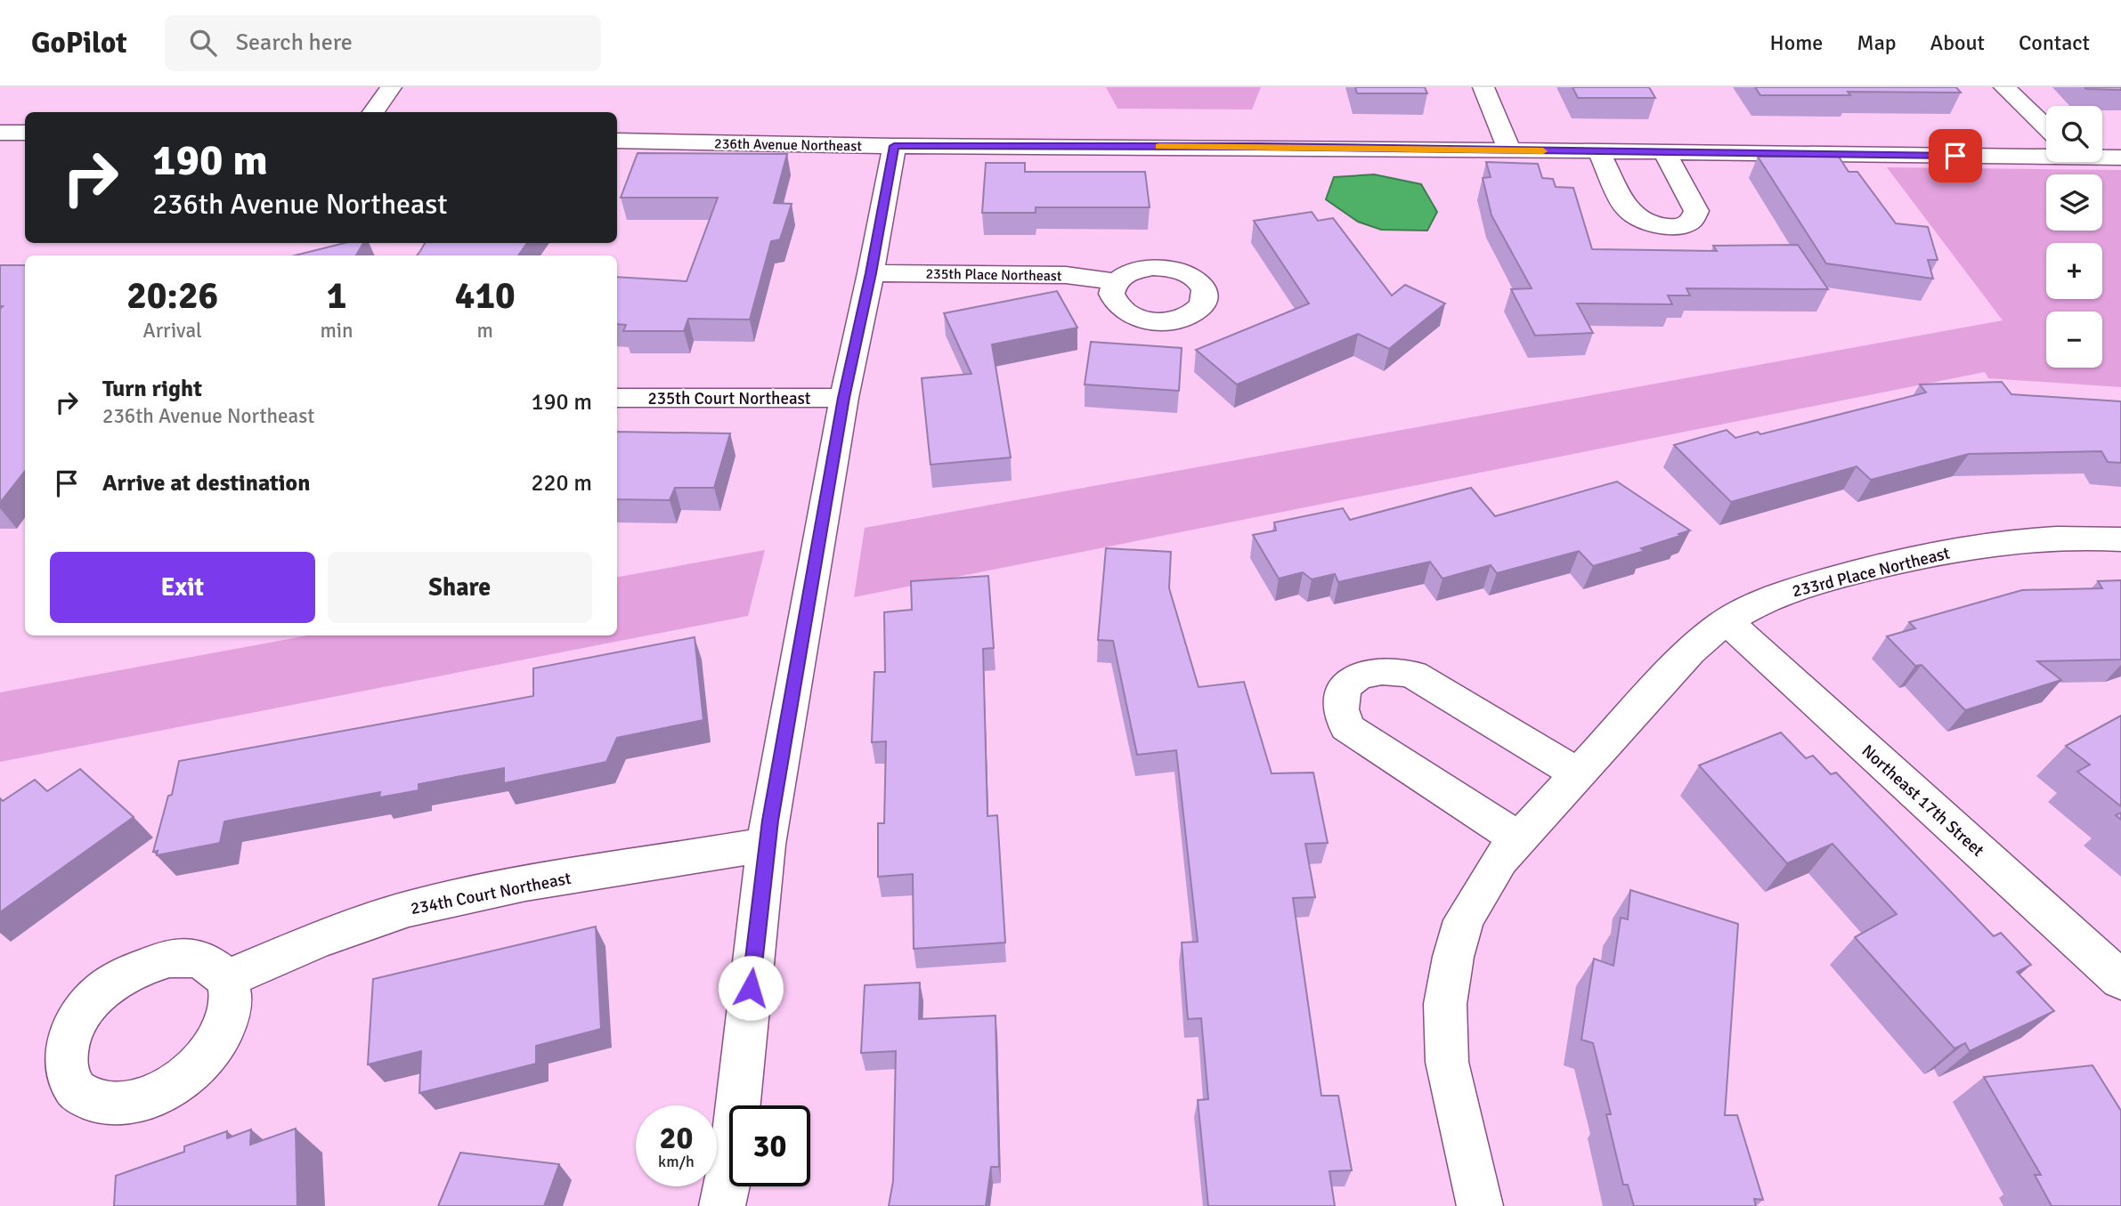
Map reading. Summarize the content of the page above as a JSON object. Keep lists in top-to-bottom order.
{
  "streets": {
    "street": [
      "236th Avenue Northeast",
      "235th Place Northeast",
      "235th Court Northeast",
      "233rd Place Northeast",
      "Northeast 17th Street",
      "234th Court Northeast"
    ]
  },
  "crossings": [
    ["233rd Place Northeast", "Northeast 17th Street"]
  ],
  "page": {
    "header": "GoPilot",
    "search": "Search here",
    "nav": [
      "Home",
      "Map",
      "About",
      "Contact"
    ],
    "map_buttons": ["+", "−"],
    "turn": ["190 m", "236th Avenue Northeast"],
    "eta": [
      "20:26",
      "Arrival",
      "1",
      "min",
      "410",
      "m"
    ],
    "list": [
      {
        "name": "Turn right",
        "note": "236th Avenue Northeast",
        "value": "190 m"
      },
      {
        "name": "Arrive at destination",
        "value": "220 m"
      }
    ],
    "buttons": ["Exit", "Share"],
    "speed": "20 km/h",
    "limit": "30"
  }
}
